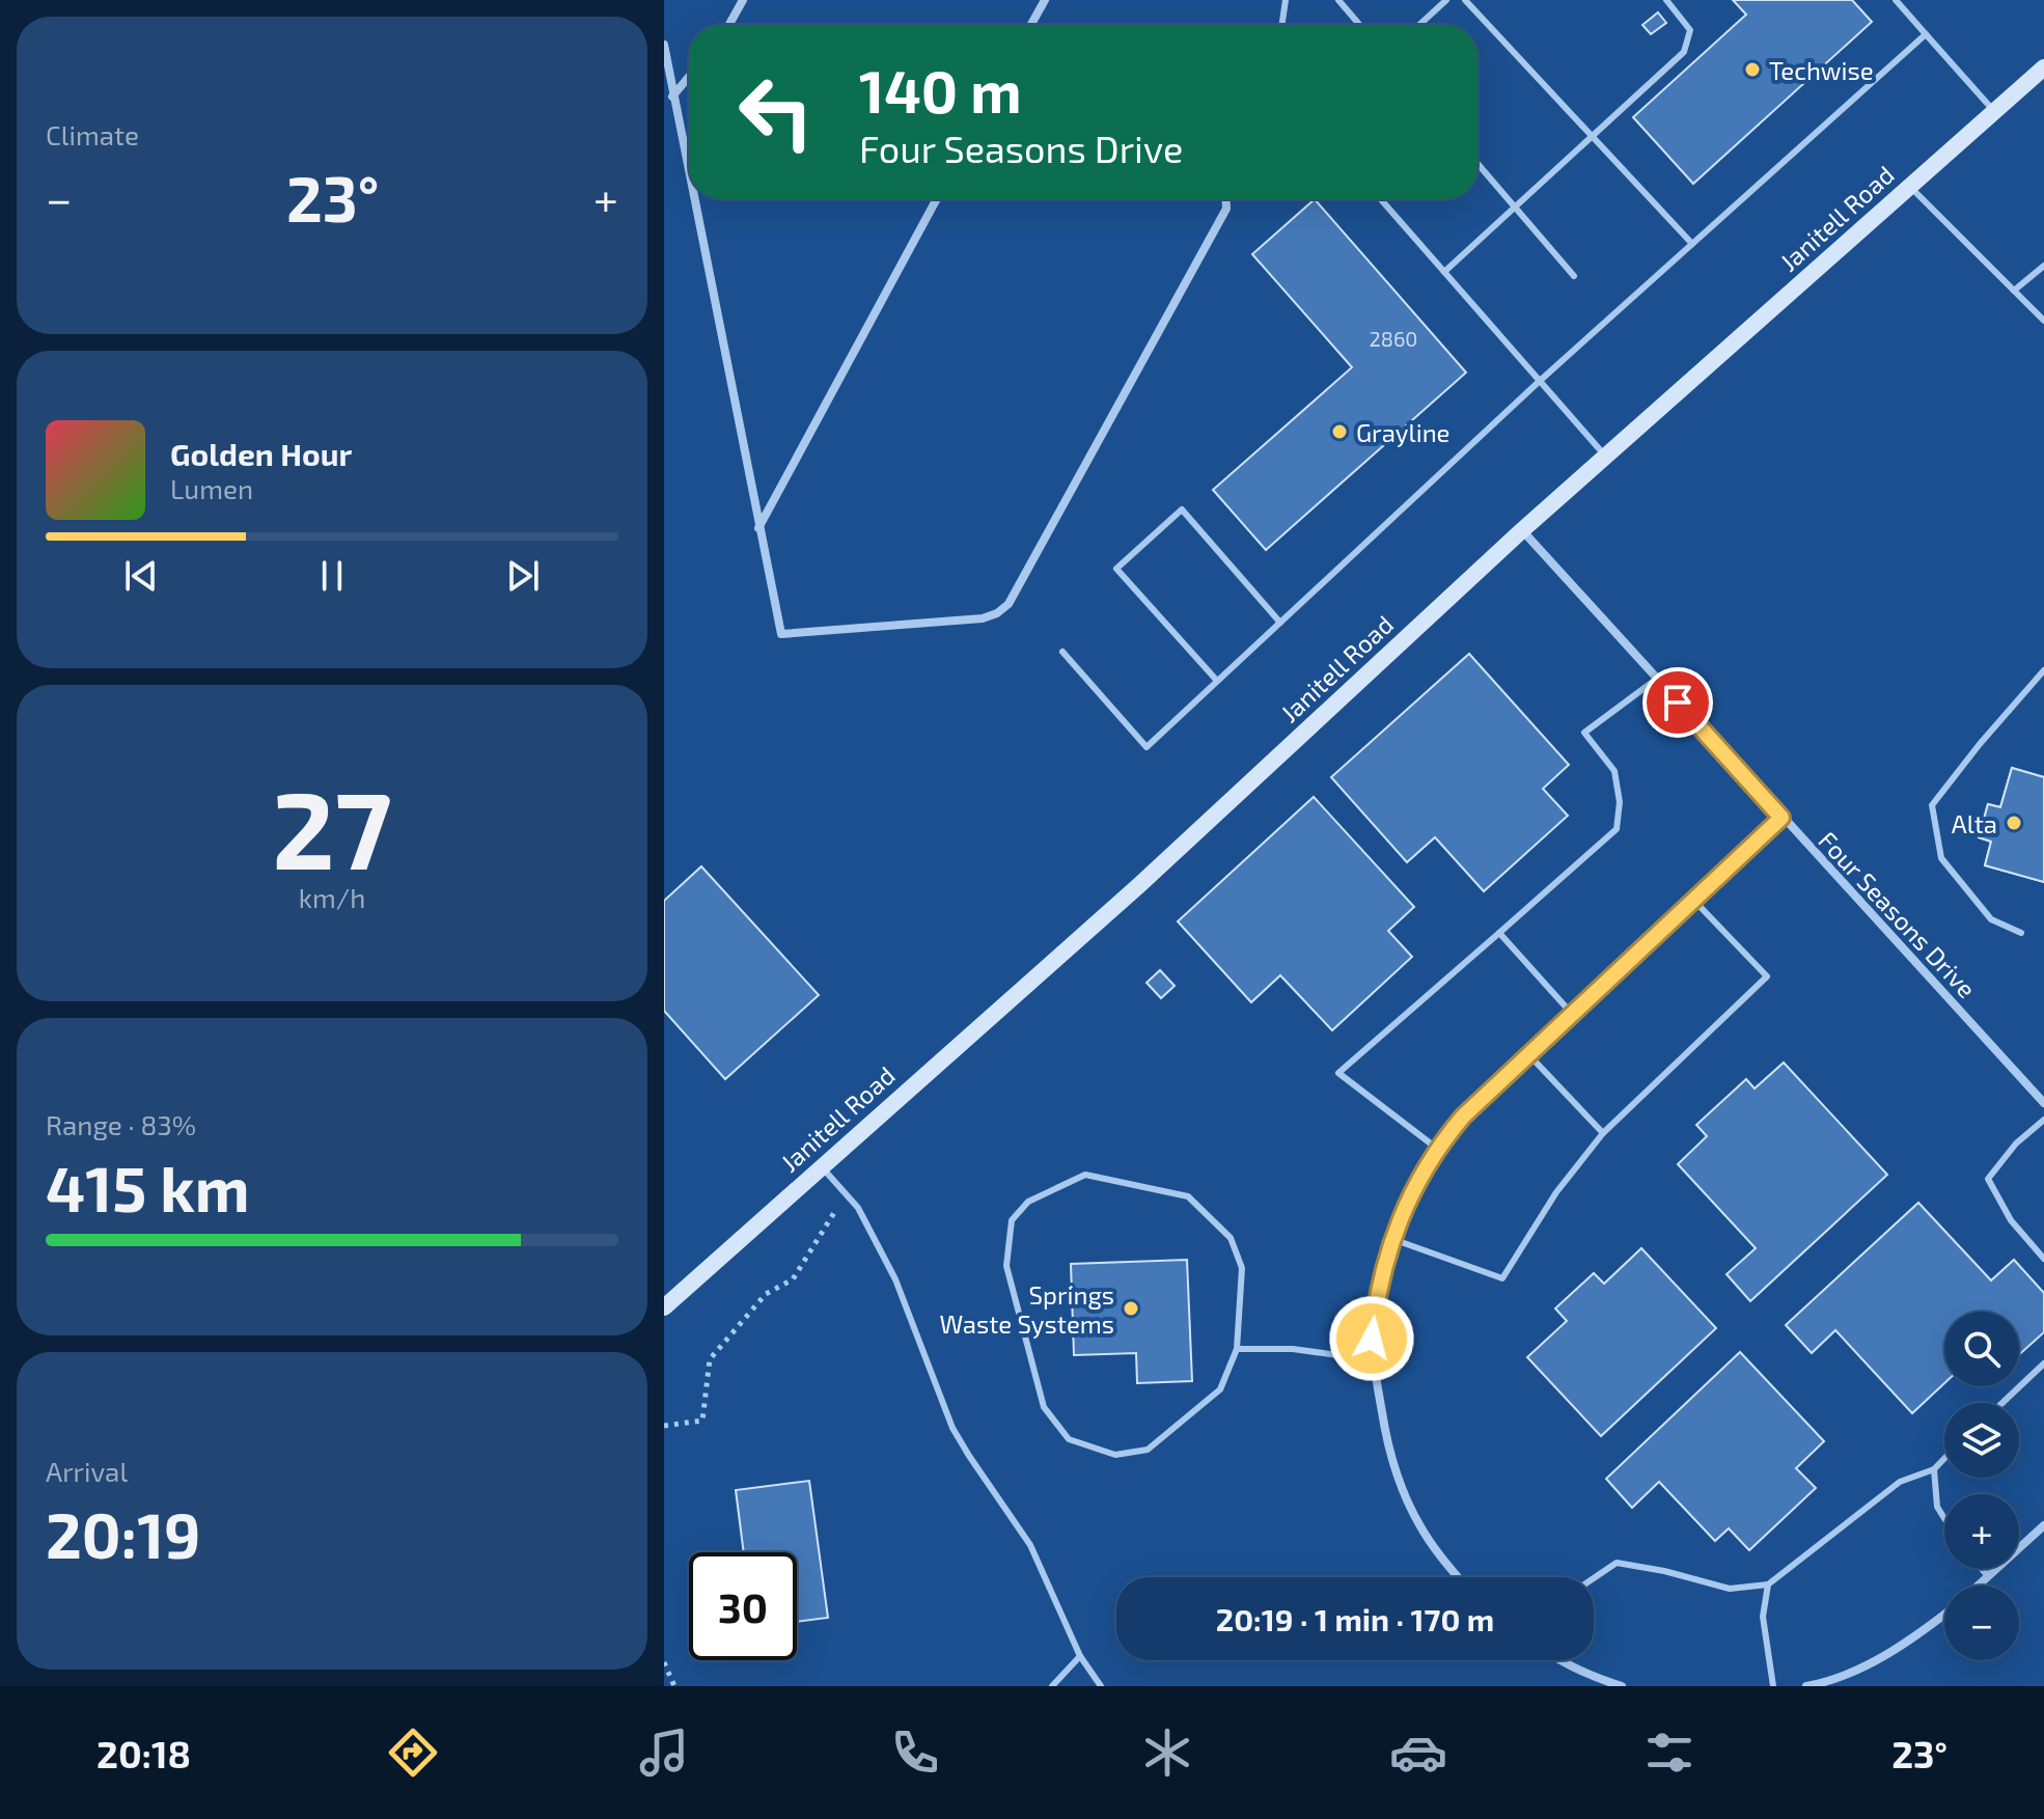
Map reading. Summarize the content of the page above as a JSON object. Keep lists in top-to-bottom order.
{
  "streets": {
    "street": ["Janitell Road", "Four Seasons Drive"]
  },
  "crossings": [
    ["Janitell Road", "Four Seasons Drive"]
  ],
  "places": [
    "Techwise",
    "Grayline",
    "Alta",
    "Springs Waste Systems"
  ],
  "house_numbers": ["2860"],
  "page": {
    "tile": [
      "Climate",
      ["27", "km/h"],
      ["Range · 83%", "415 km"],
      ["Arrival", "20:19"]
    ],
    "turn": ["140 m", "Four Seasons Drive"],
    "heat": ["−", "23°", "+"],
    "song": ["Golden Hour", "Lumen"],
    "map_buttons": ["+", "−"],
    "limit": "30",
    "trip": "20:19 · 1 min · 170 m",
    "tabs": ["20:18", "23°"]
  }
}
